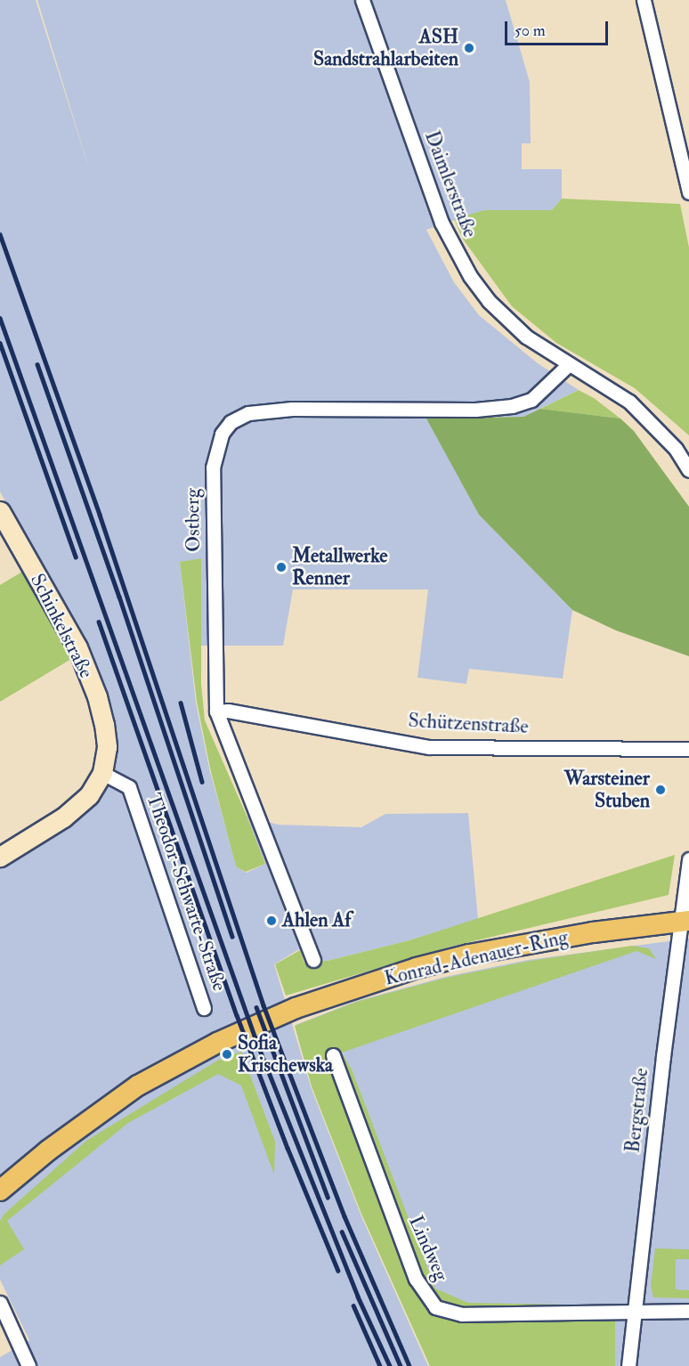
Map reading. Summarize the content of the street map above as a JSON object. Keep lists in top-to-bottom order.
{
  "streets": {
    "main road": ["Konrad-Adenauer-Ring"],
    "street": [
      "Daimlerstraße",
      "Ostberg",
      "Schinkelstraße",
      "Schützenstraße",
      "Theodor-Schwarte-Straße",
      "Bergstraße",
      "Lindweg"
    ]
  },
  "crossings": [
    ["Daimlerstraße", "Ostberg"],
    ["Ostberg", "Schützenstraße"],
    ["Schinkelstraße", "Theodor-Schwarte-Straße"],
    ["Konrad-Adenauer-Ring", "Bergstraße"],
    ["Bergstraße", "Lindweg"]
  ],
  "places": [
    "ASH Sandstrahlarbeiten",
    "Metallwerke Renner",
    "Warsteiner Stuben",
    "Ahlen Af",
    "Sofia Krischewska"
  ],
  "scale_bar": "50 m"
}
